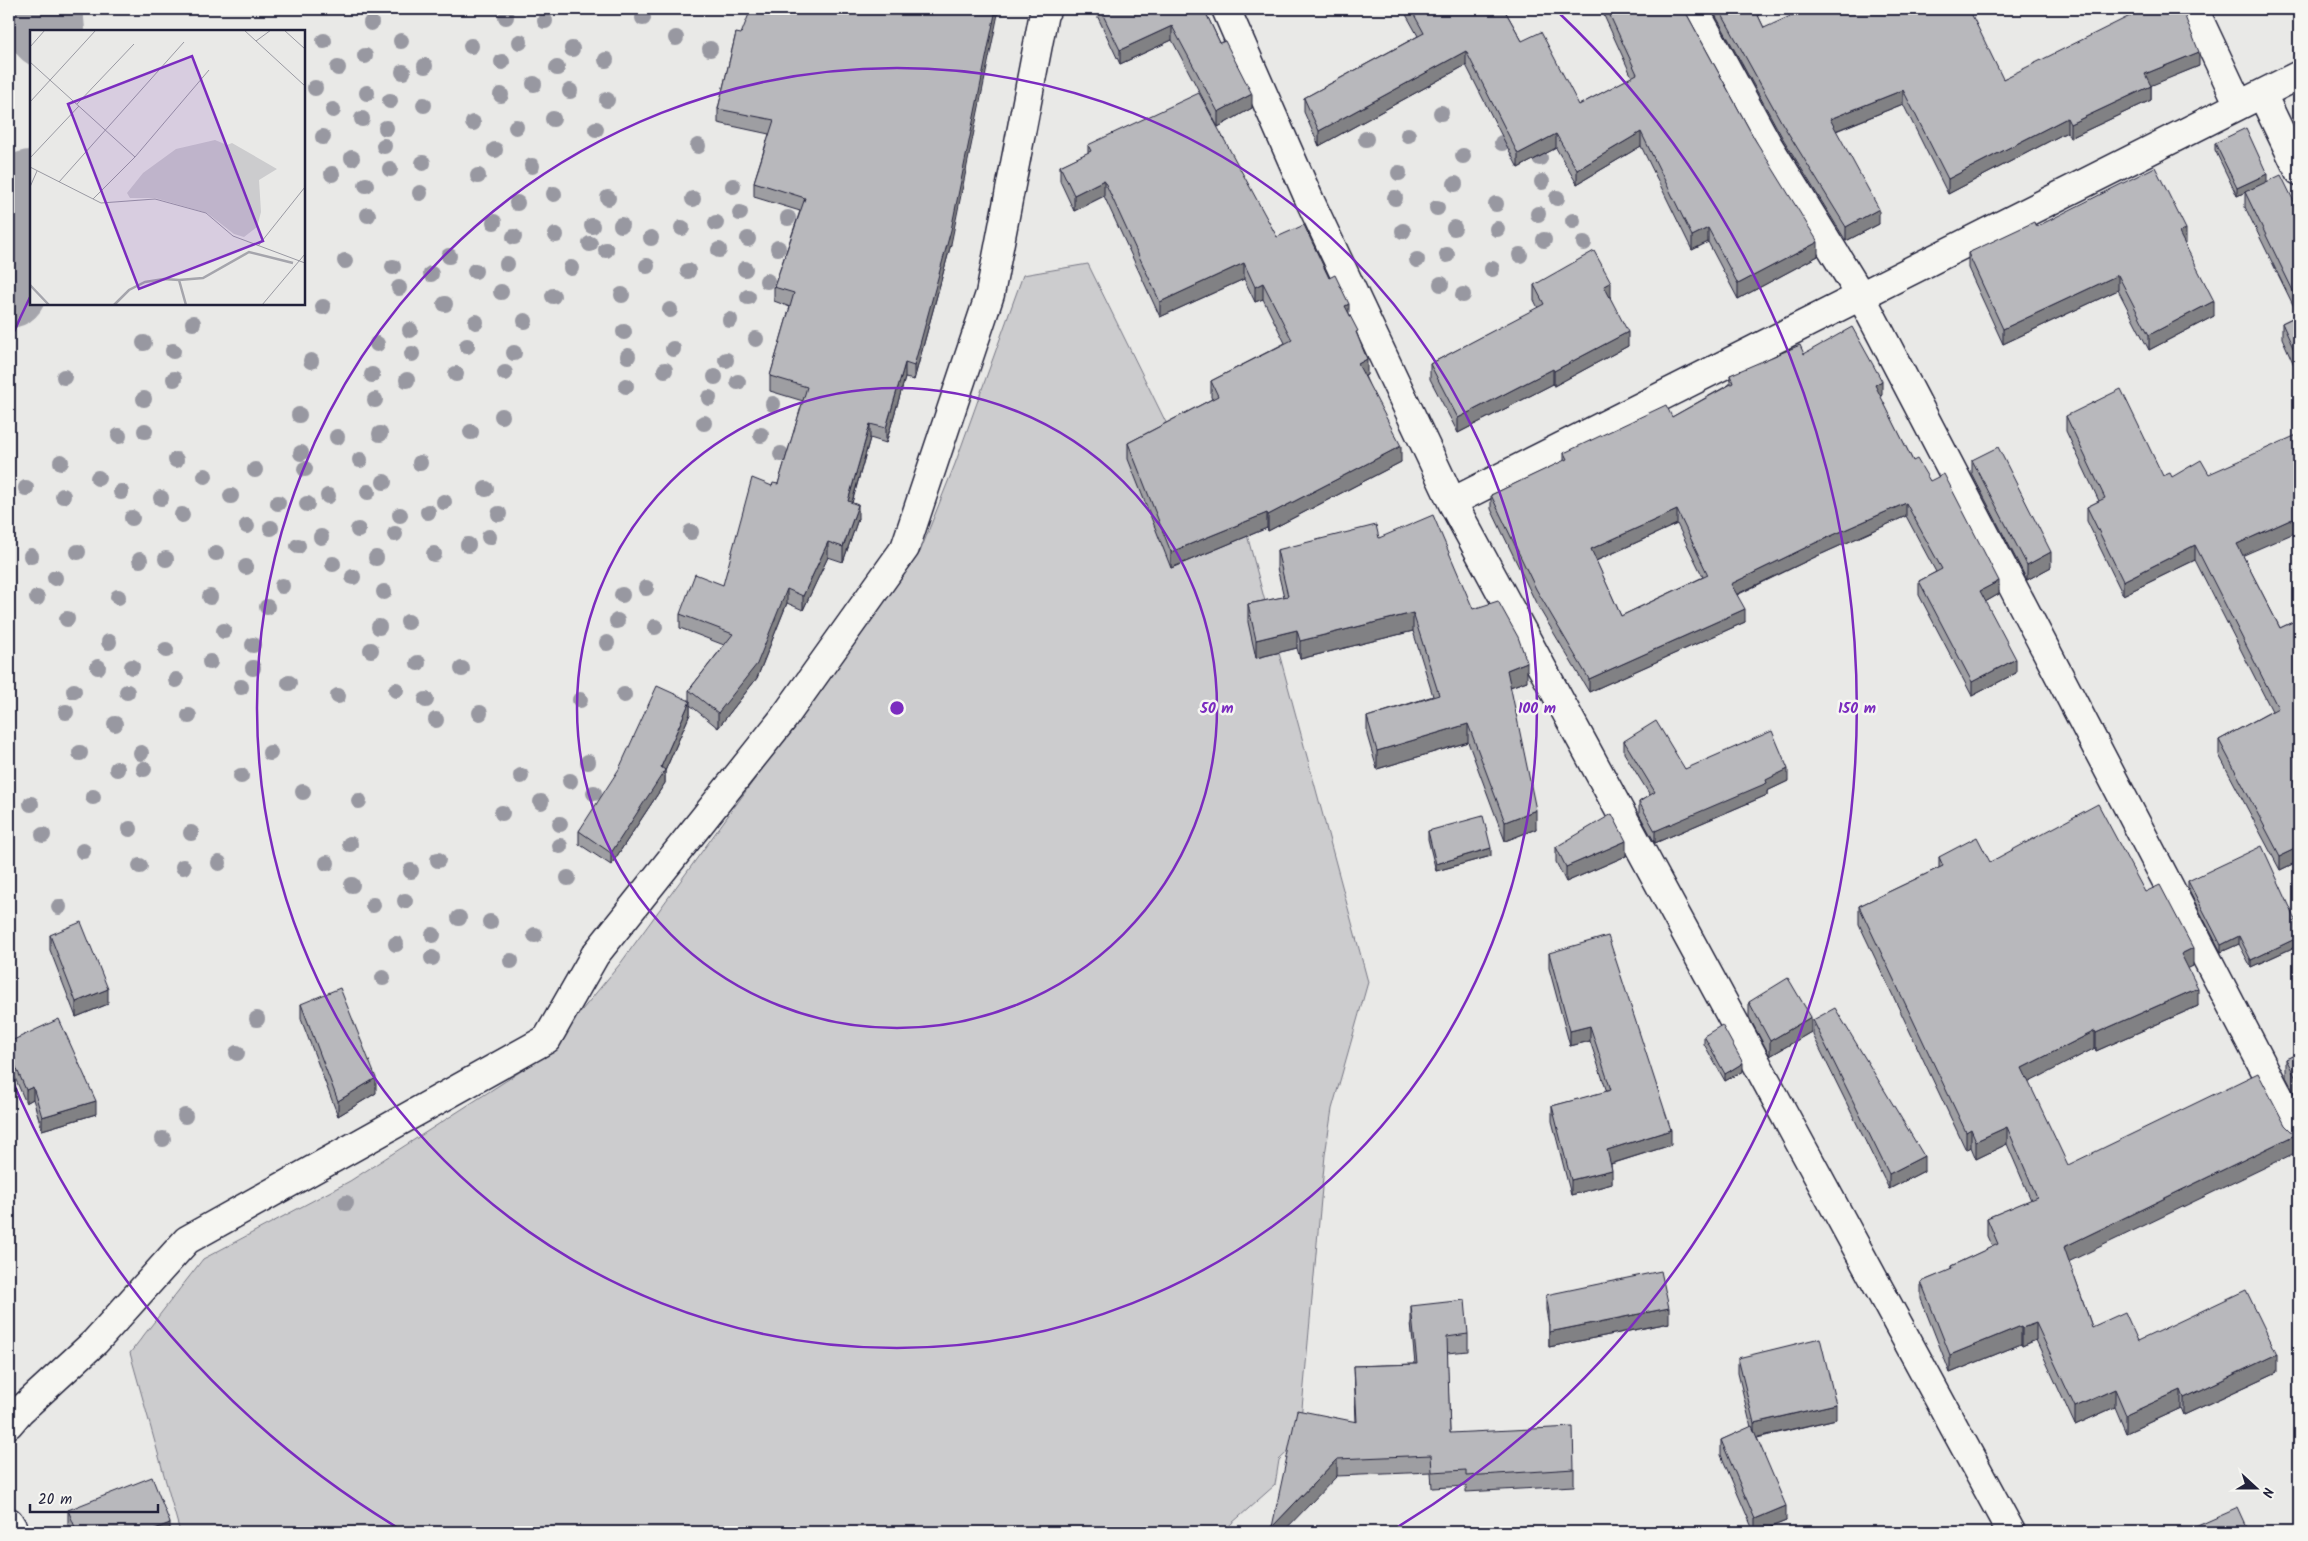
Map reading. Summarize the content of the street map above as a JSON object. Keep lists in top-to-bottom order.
{
  "scale_bar": "20 m",
  "north": "right",
  "rings": ["50 m", "100 m", "150 m"]
}
